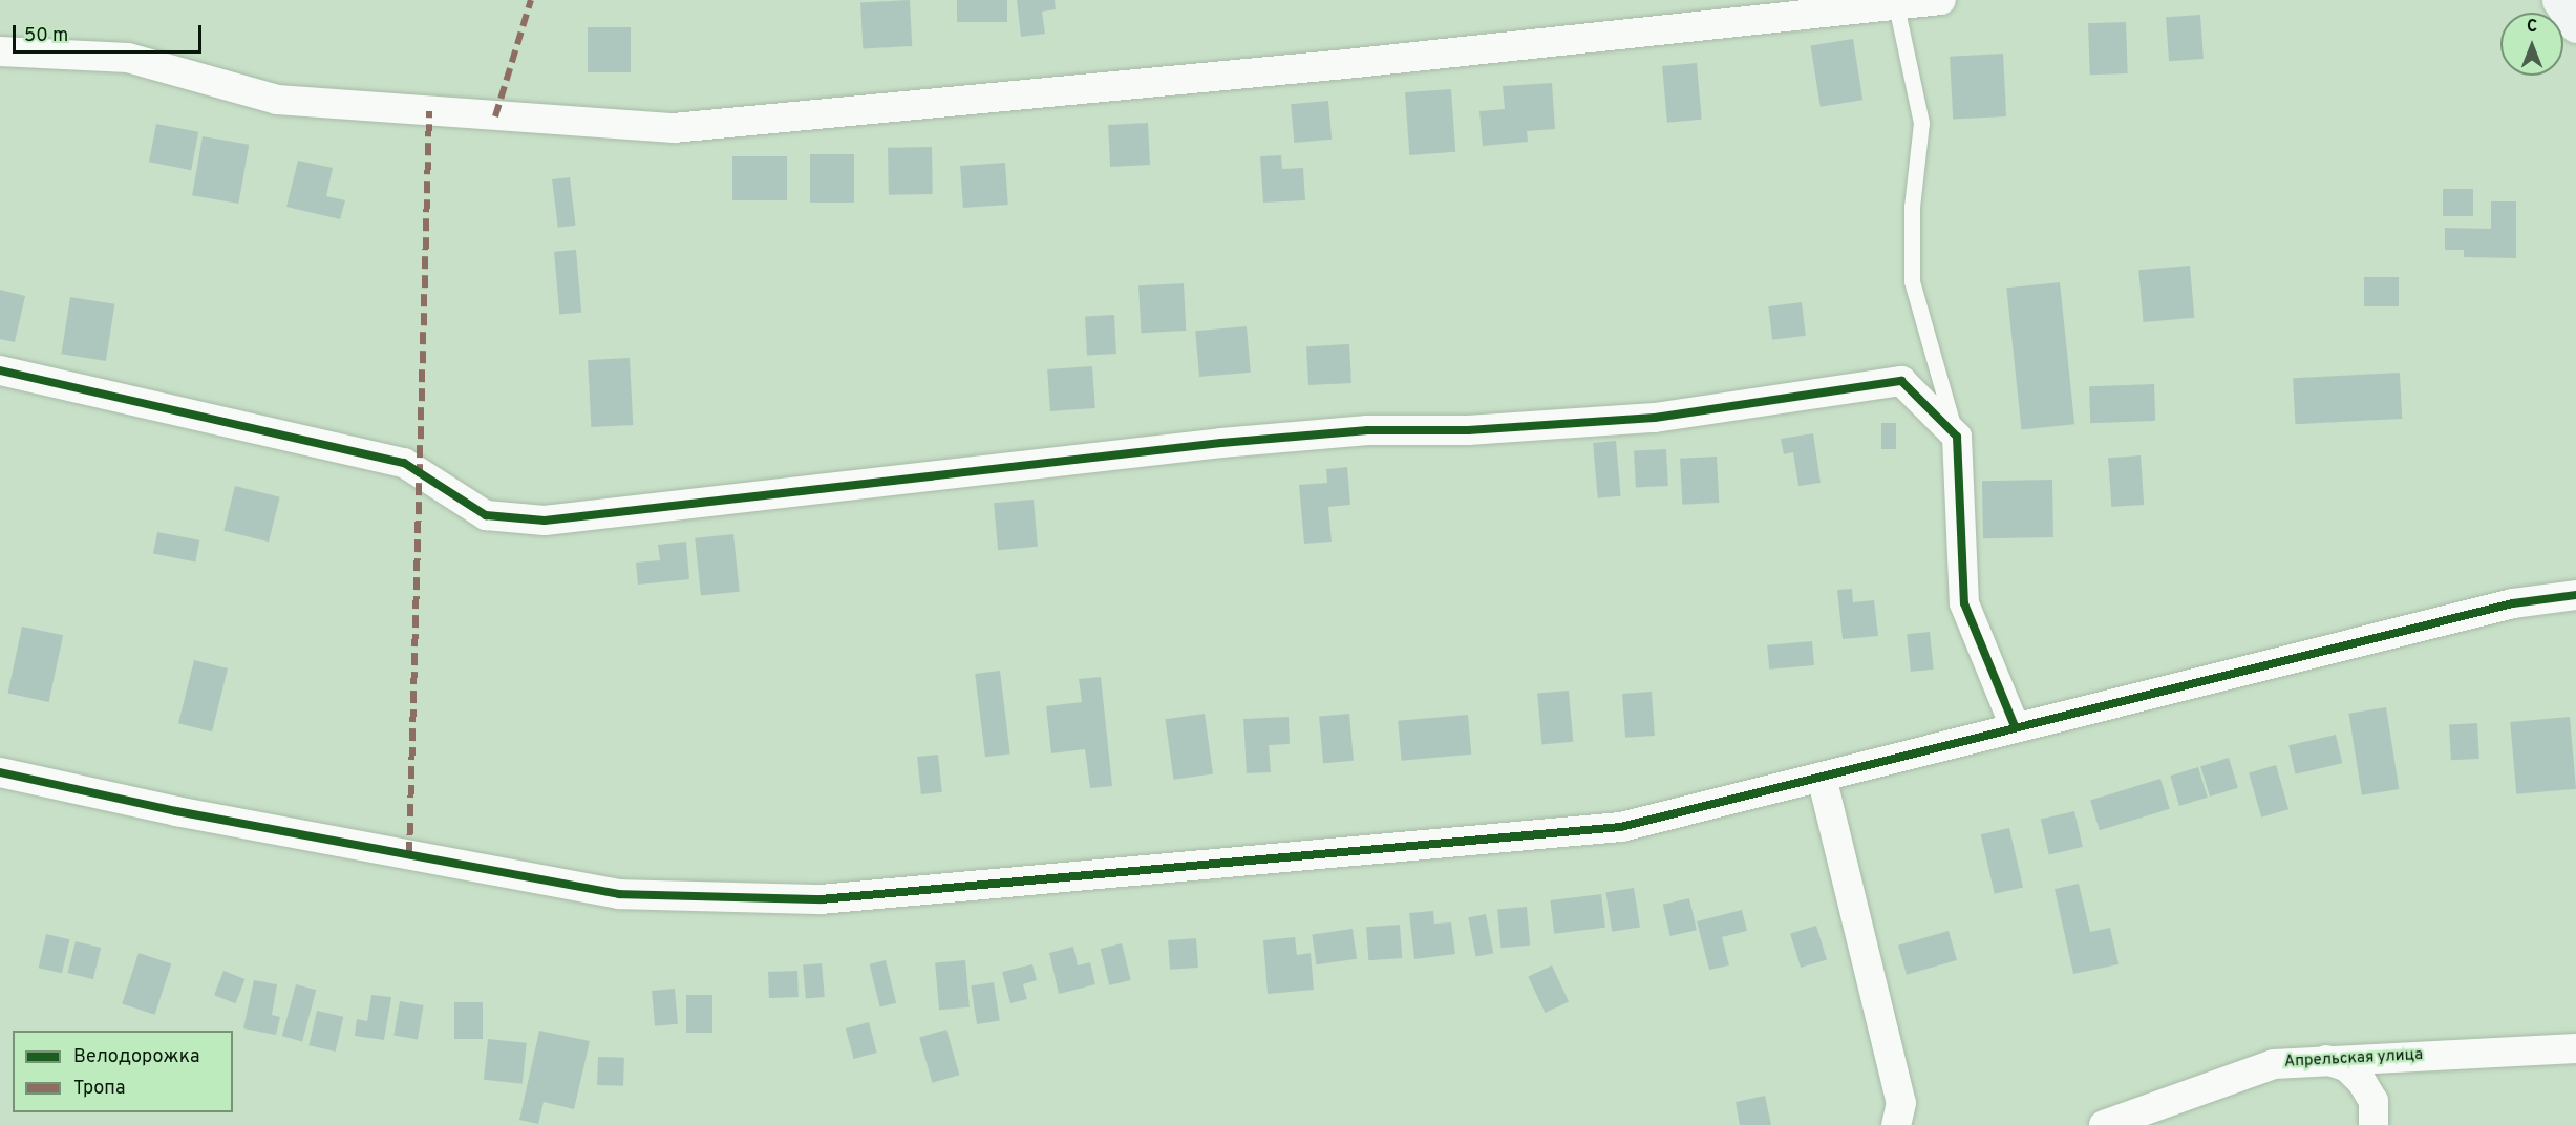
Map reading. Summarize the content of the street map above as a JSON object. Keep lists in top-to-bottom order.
{
  "streets": {
    "street": ["Апрельская улица"]
  },
  "legend": ["Велодорожка", "Тропа"],
  "scale_bar": "50 m",
  "north": "top"
}
